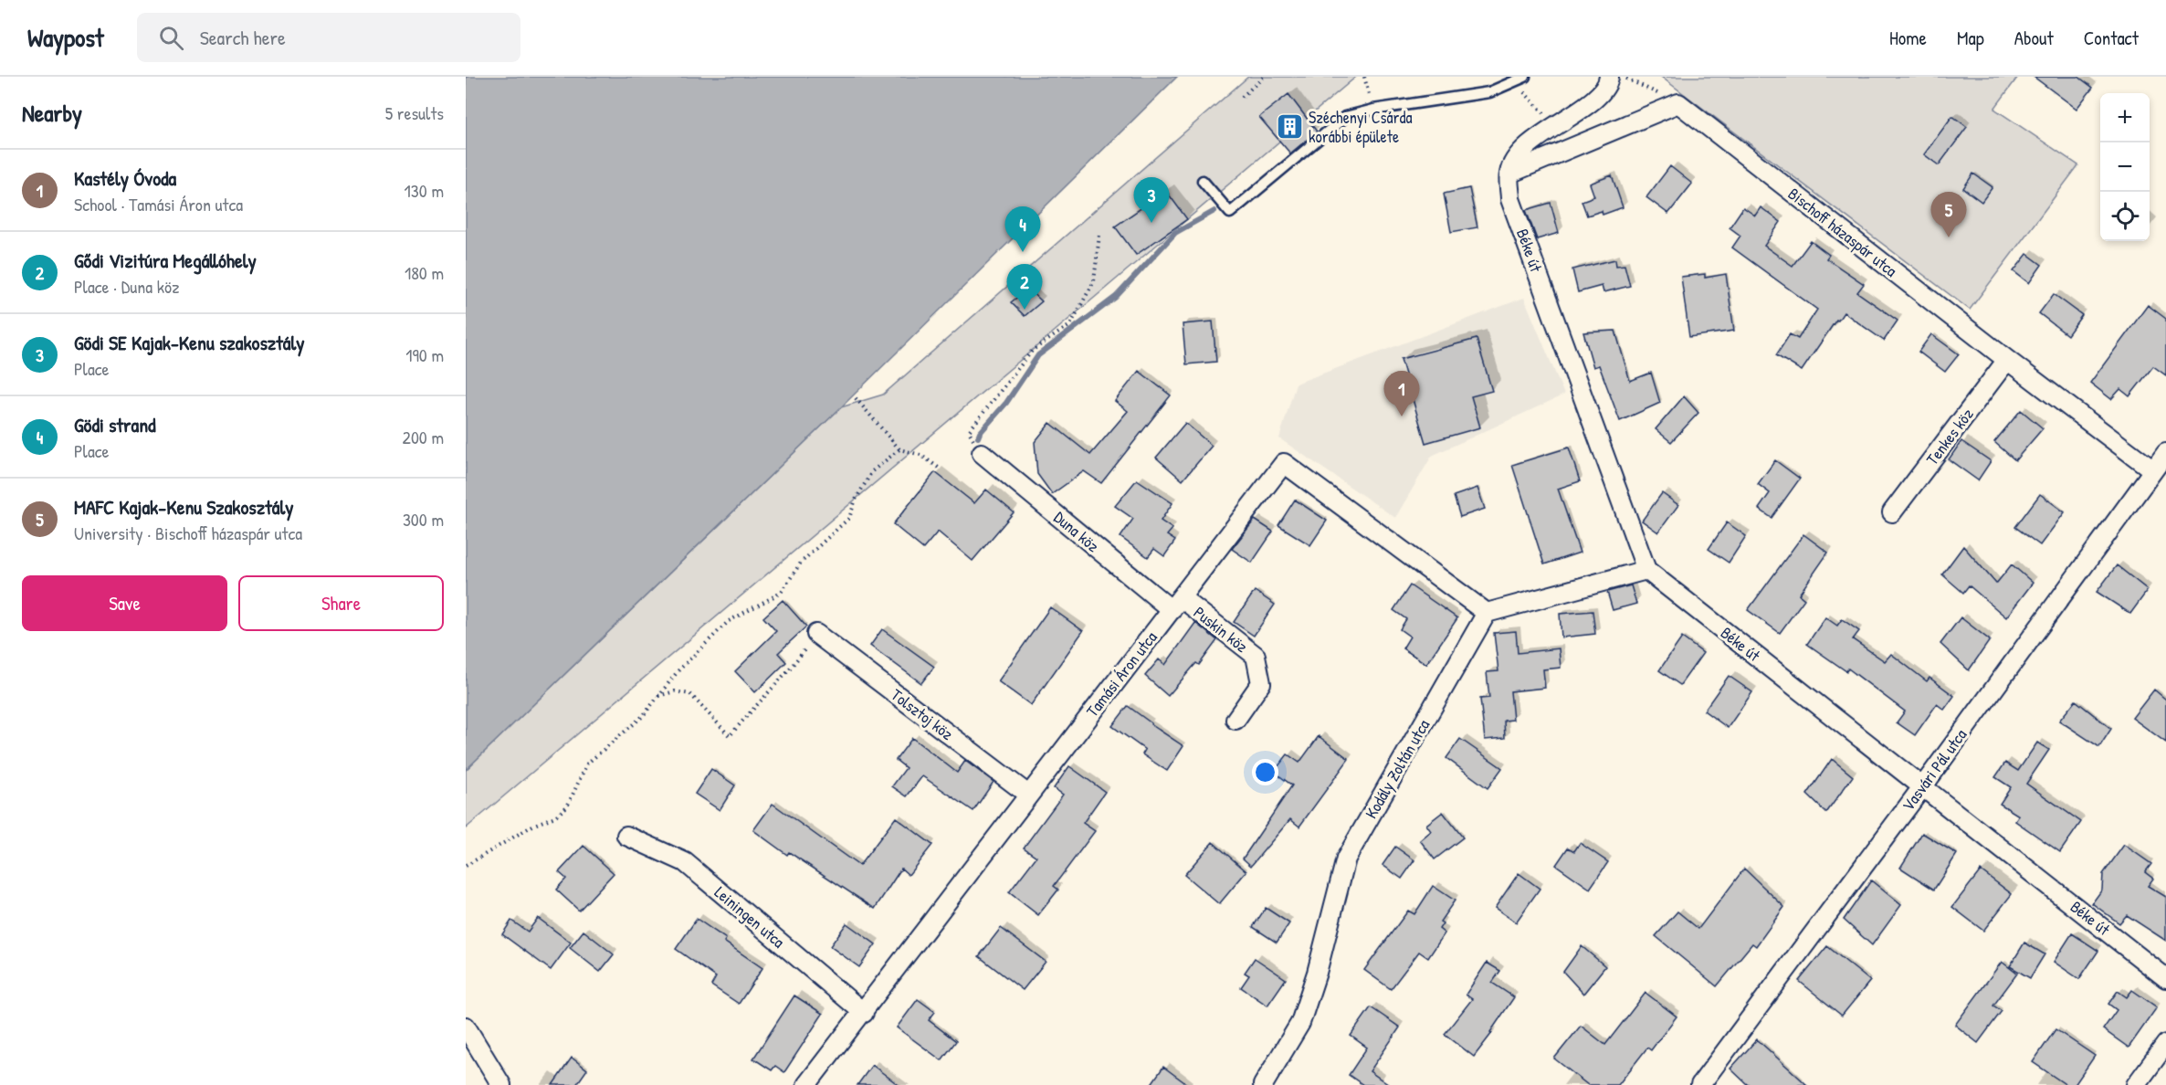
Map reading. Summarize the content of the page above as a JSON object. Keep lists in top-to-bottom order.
{
  "streets": {
    "street": [
      "Bischoff házaspár utca",
      "Béke út",
      "Tenkes köz",
      "Duna köz",
      "Puskin köz",
      "Tamási Áron utca",
      "Tolsztoj köz",
      "Kodály Zoltán utca",
      "Vasvári Pál utca",
      "Leiningen utca"
    ]
  },
  "crossings": [
    ["Bischoff házaspár utca", "Tenkes köz"],
    ["Bischoff házaspár utca", "Vasvári Pál utca"],
    ["Béke út", "Vasvári Pál utca"],
    ["Duna köz", "Puskin köz"],
    ["Duna köz", "Tamási Áron utca"],
    ["Puskin köz", "Tamási Áron utca"],
    ["Tamási Áron utca", "Tolsztoj köz"],
    ["Tamási Áron utca", "Kodály Zoltán utca"],
    ["Tamási Áron utca", "Leiningen utca"]
  ],
  "places": {
    "building": ["Széchenyi Csárda korábbi épülete"]
  },
  "page": {
    "header": "Waypost",
    "search": "Search here",
    "nav": [
      "Home",
      "Map",
      "About",
      "Contact"
    ],
    "heading": ["Nearby", "5 results"],
    "map_buttons": ["+", "−"],
    "list": [
      {
        "mark": "1",
        "name": "Kastély Óvoda",
        "note": "School · Tamási Áron utca",
        "value": "130 m"
      },
      {
        "mark": "2",
        "name": "Gődi Vizitúra Megállóhely",
        "note": "Place · Duna köz",
        "value": "180 m"
      },
      {
        "mark": "3",
        "name": "Gödi SE Kajak-Kenu szakosztály",
        "note": "Place",
        "value": "190 m"
      },
      {
        "mark": "4",
        "name": "Gödi strand",
        "note": "Place",
        "value": "200 m"
      },
      {
        "mark": "5",
        "name": "MAFC Kajak-Kenu Szakosztály",
        "note": "University · Bischoff házaspár utca",
        "value": "300 m"
      }
    ],
    "pins": [
      "3",
      "5",
      "4",
      "2",
      "1"
    ],
    "buttons": ["Save", "Share"]
  }
}
